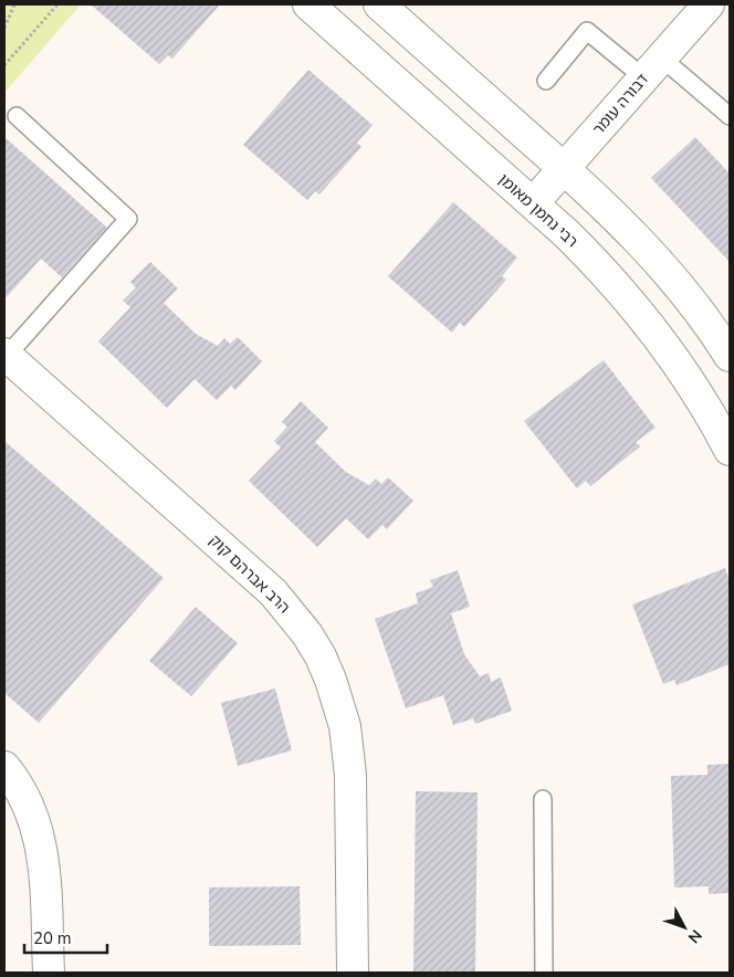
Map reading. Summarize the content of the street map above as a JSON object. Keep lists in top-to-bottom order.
{
  "streets": {
    "street": ["דבורה עומר", "רבי נחמן מאומן", "הרב אברהם קוק"]
  },
  "crossings": [
    ["דבורה עומר", "רבי נחמן מאומן"]
  ],
  "scale_bar": "20 m",
  "north": "bottom right"
}
